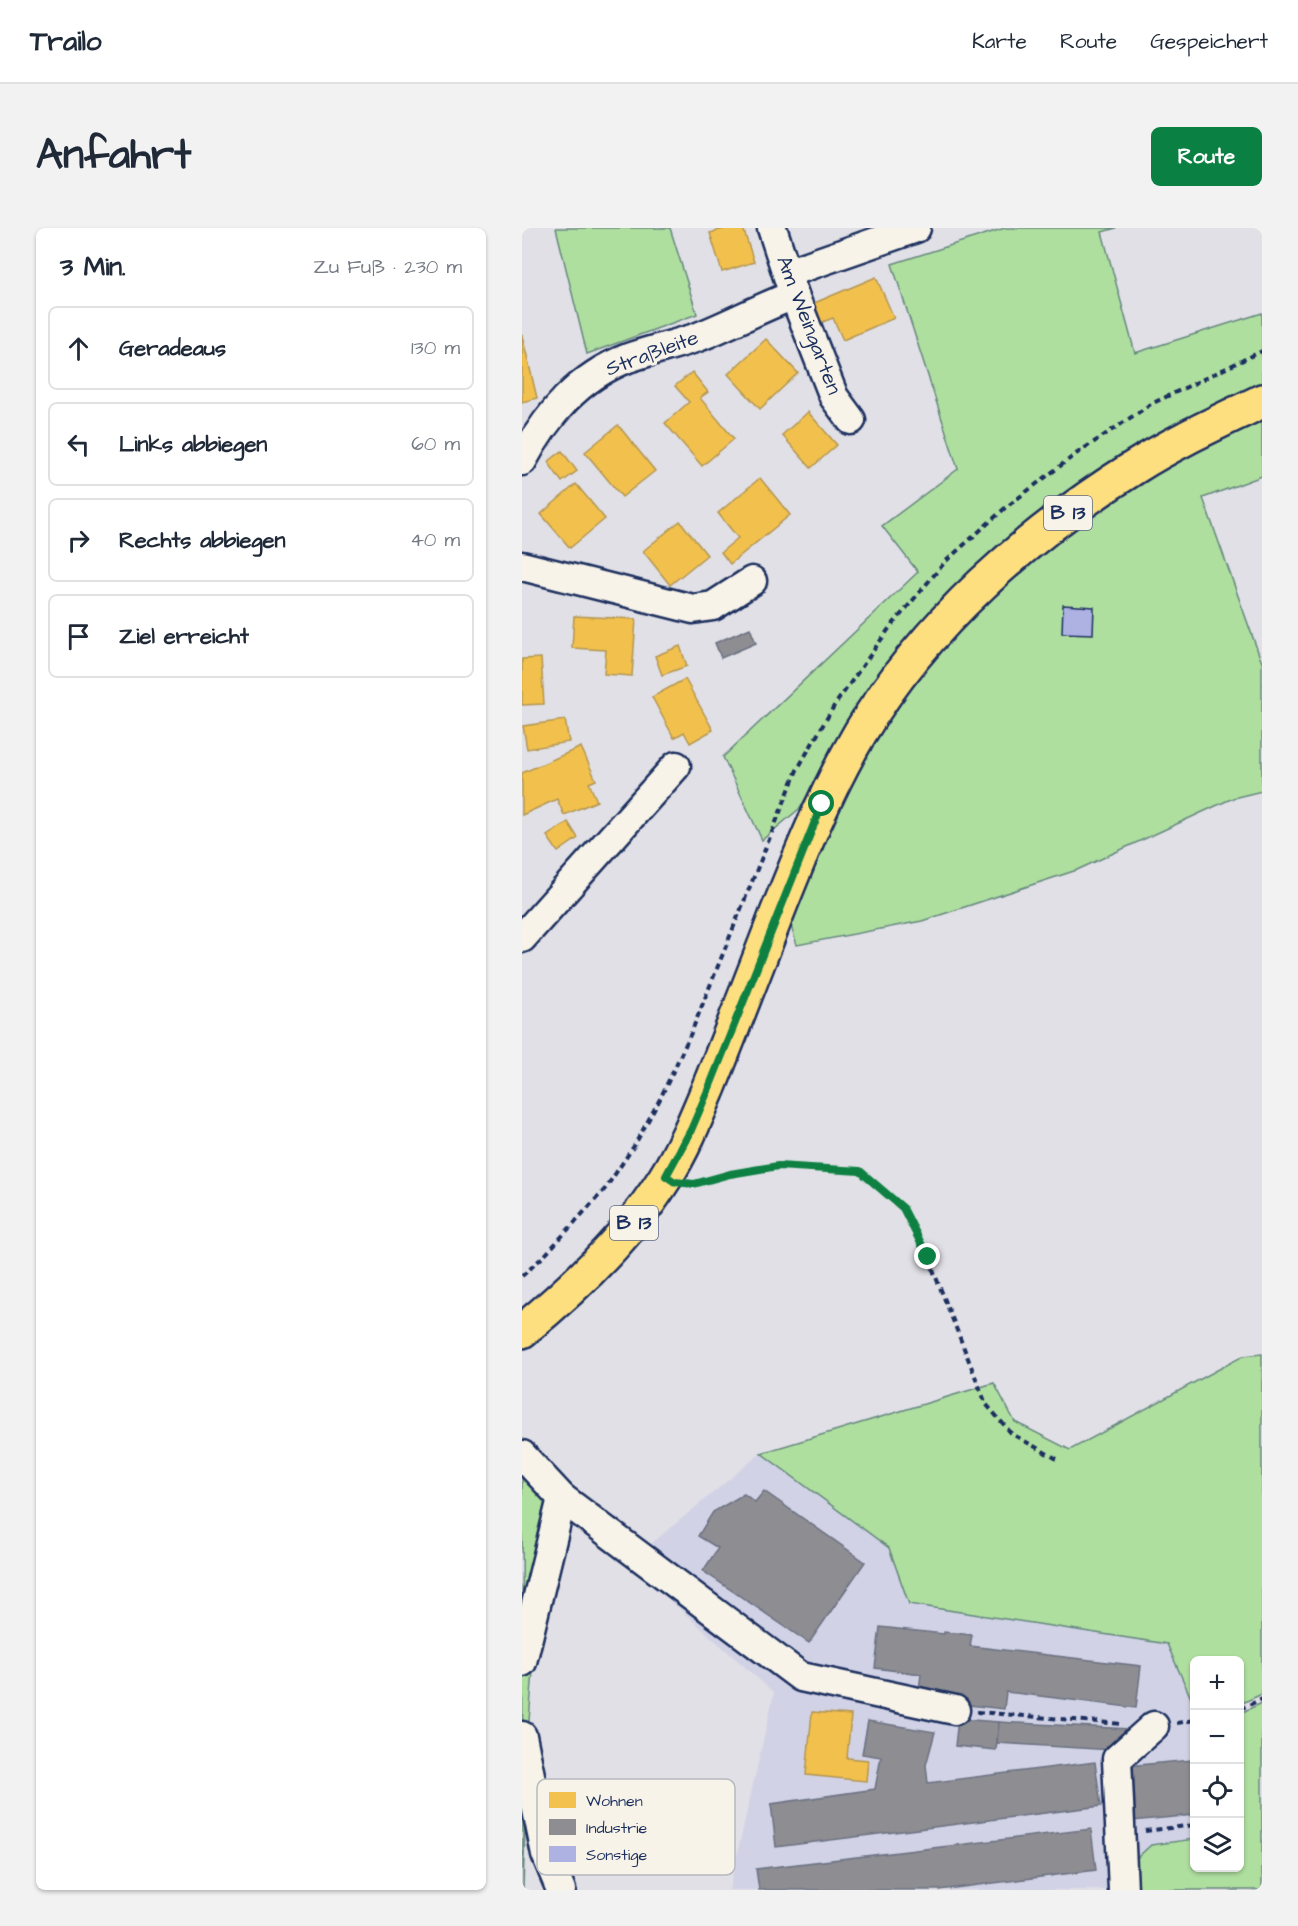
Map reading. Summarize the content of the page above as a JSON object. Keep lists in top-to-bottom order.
{
  "streets": {
    "main road": ["B 13"],
    "street": ["Am Weingarten", "Straßleite"]
  },
  "crossings": [
    ["Am Weingarten", "Straßleite"]
  ],
  "legend": ["Wohnen", "Industrie", "Sonstige"],
  "page": {
    "header": "Trailo",
    "nav": ["Karte", "Route", "Gespeichert"],
    "title": "Anfahrt",
    "buttons": "Route",
    "heading": ["3 Min.", "Zu Fuß · 230 m"],
    "list": [
      ["Geradeaus", "130 m"],
      ["Links abbiegen", "60 m"],
      ["Rechts abbiegen", "40 m"],
      "Ziel erreicht"
    ],
    "map_buttons": ["+", "−"]
  }
}
